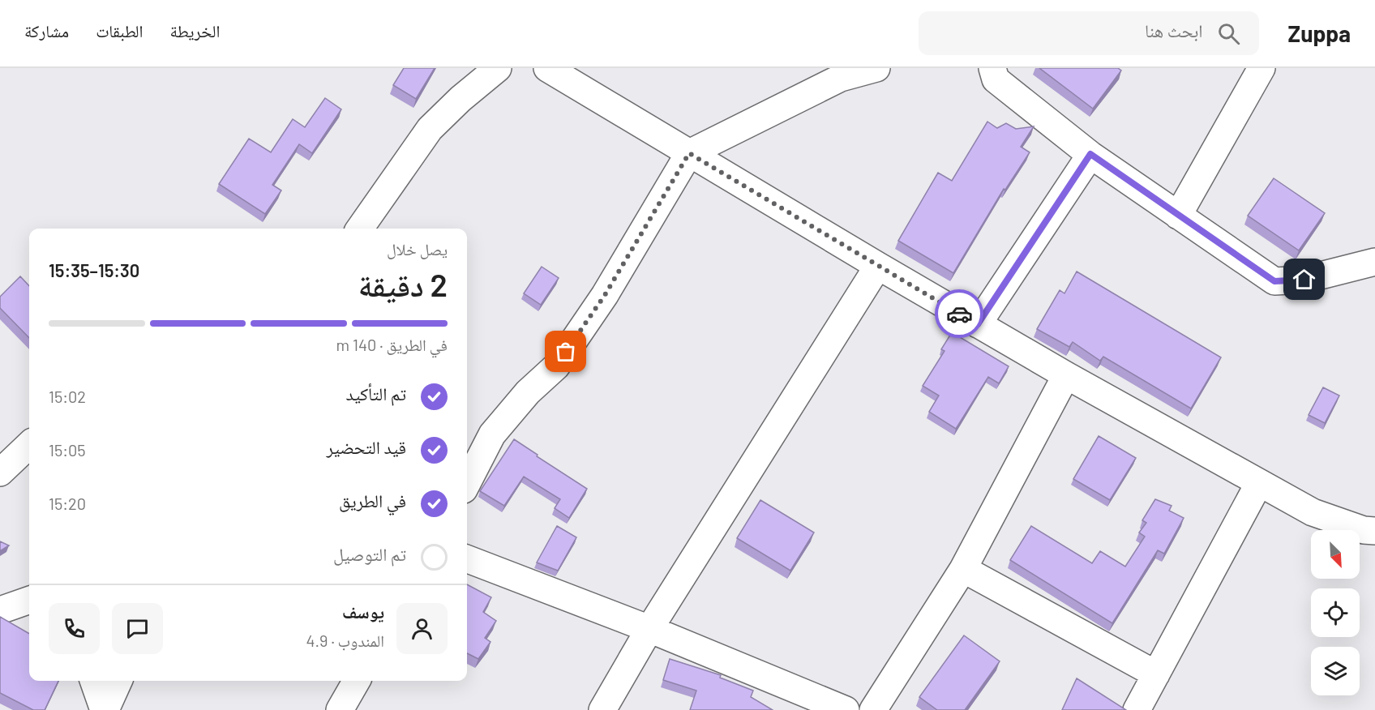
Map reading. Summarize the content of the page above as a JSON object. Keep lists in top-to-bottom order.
{
  "north": "bottom right",
  "page": {
    "header": "Zuppa",
    "search": "ابحث هنا",
    "nav": ["الخريطة", "الطبقات", "مشاركة"],
    "heading": ["2 دقيقة", "يصل خلال", "15:30–15:35"],
    "panel": ["يوسف", "المندوب · 4.9"],
    "bar": "في الطريق · 140 m",
    "list": [
      ["تم التأكيد", "15:02"],
      ["قيد التحضير", "15:05"],
      ["في الطريق", "15:20"],
      "تم التوصيل"
    ]
  }
}
